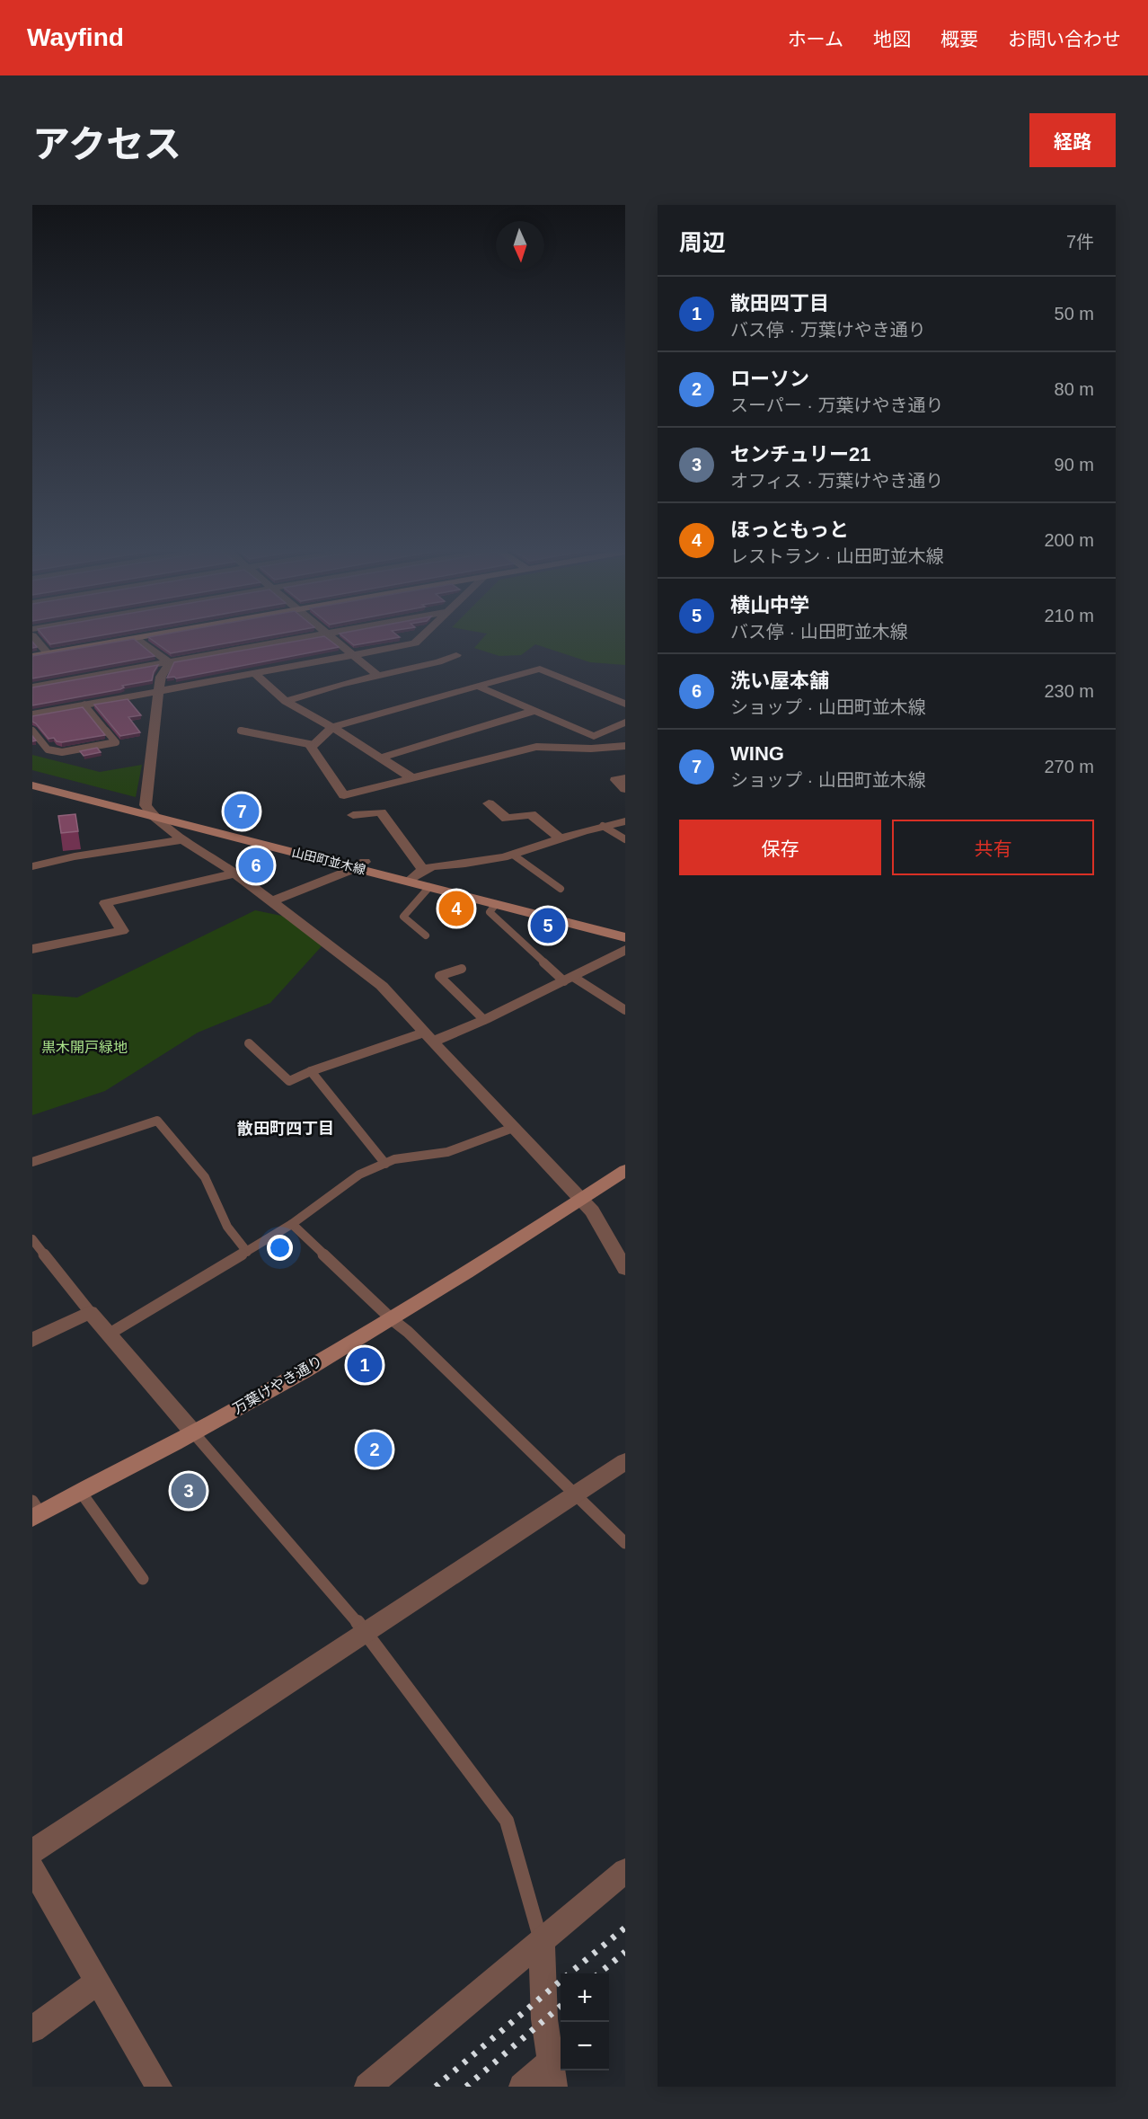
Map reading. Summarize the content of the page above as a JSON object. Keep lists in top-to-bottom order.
{
  "streets": {
    "street": ["山田町並木線", "万葉けやき通り"]
  },
  "districts": ["散田町四丁目"],
  "parks": ["黒木開戸緑地"],
  "north": "bottom",
  "page": {
    "header": "Wayfind",
    "nav": [
      "ホーム",
      "地図",
      "概要",
      "お問い合わせ"
    ],
    "title": "アクセス",
    "buttons": [
      "経路",
      ["保存", "共有"]
    ],
    "heading": ["周辺", "7件"],
    "list": [
      {
        "mark": "1",
        "name": "散田四丁目",
        "note": "バス停 · 万葉けやき通り",
        "value": "50 m"
      },
      {
        "mark": "2",
        "name": "ローソン",
        "note": "スーパー · 万葉けやき通り",
        "value": "80 m"
      },
      {
        "mark": "3",
        "name": "センチュリー21",
        "note": "オフィス · 万葉けやき通り",
        "value": "90 m"
      },
      {
        "mark": "4",
        "name": "ほっともっと",
        "note": "レストラン · 山田町並木線",
        "value": "200 m"
      },
      {
        "mark": "5",
        "name": "横山中学",
        "note": "バス停 · 山田町並木線",
        "value": "210 m"
      },
      {
        "mark": "6",
        "name": "洗い屋本舗",
        "note": "ショップ · 山田町並木線",
        "value": "230 m"
      },
      {
        "mark": "7",
        "name": "WING",
        "note": "ショップ · 山田町並木線",
        "value": "270 m"
      }
    ],
    "pins": [
      "7",
      "6",
      "4",
      "5",
      "1",
      "2",
      "3"
    ],
    "map_buttons": ["+", "−"]
  }
}
